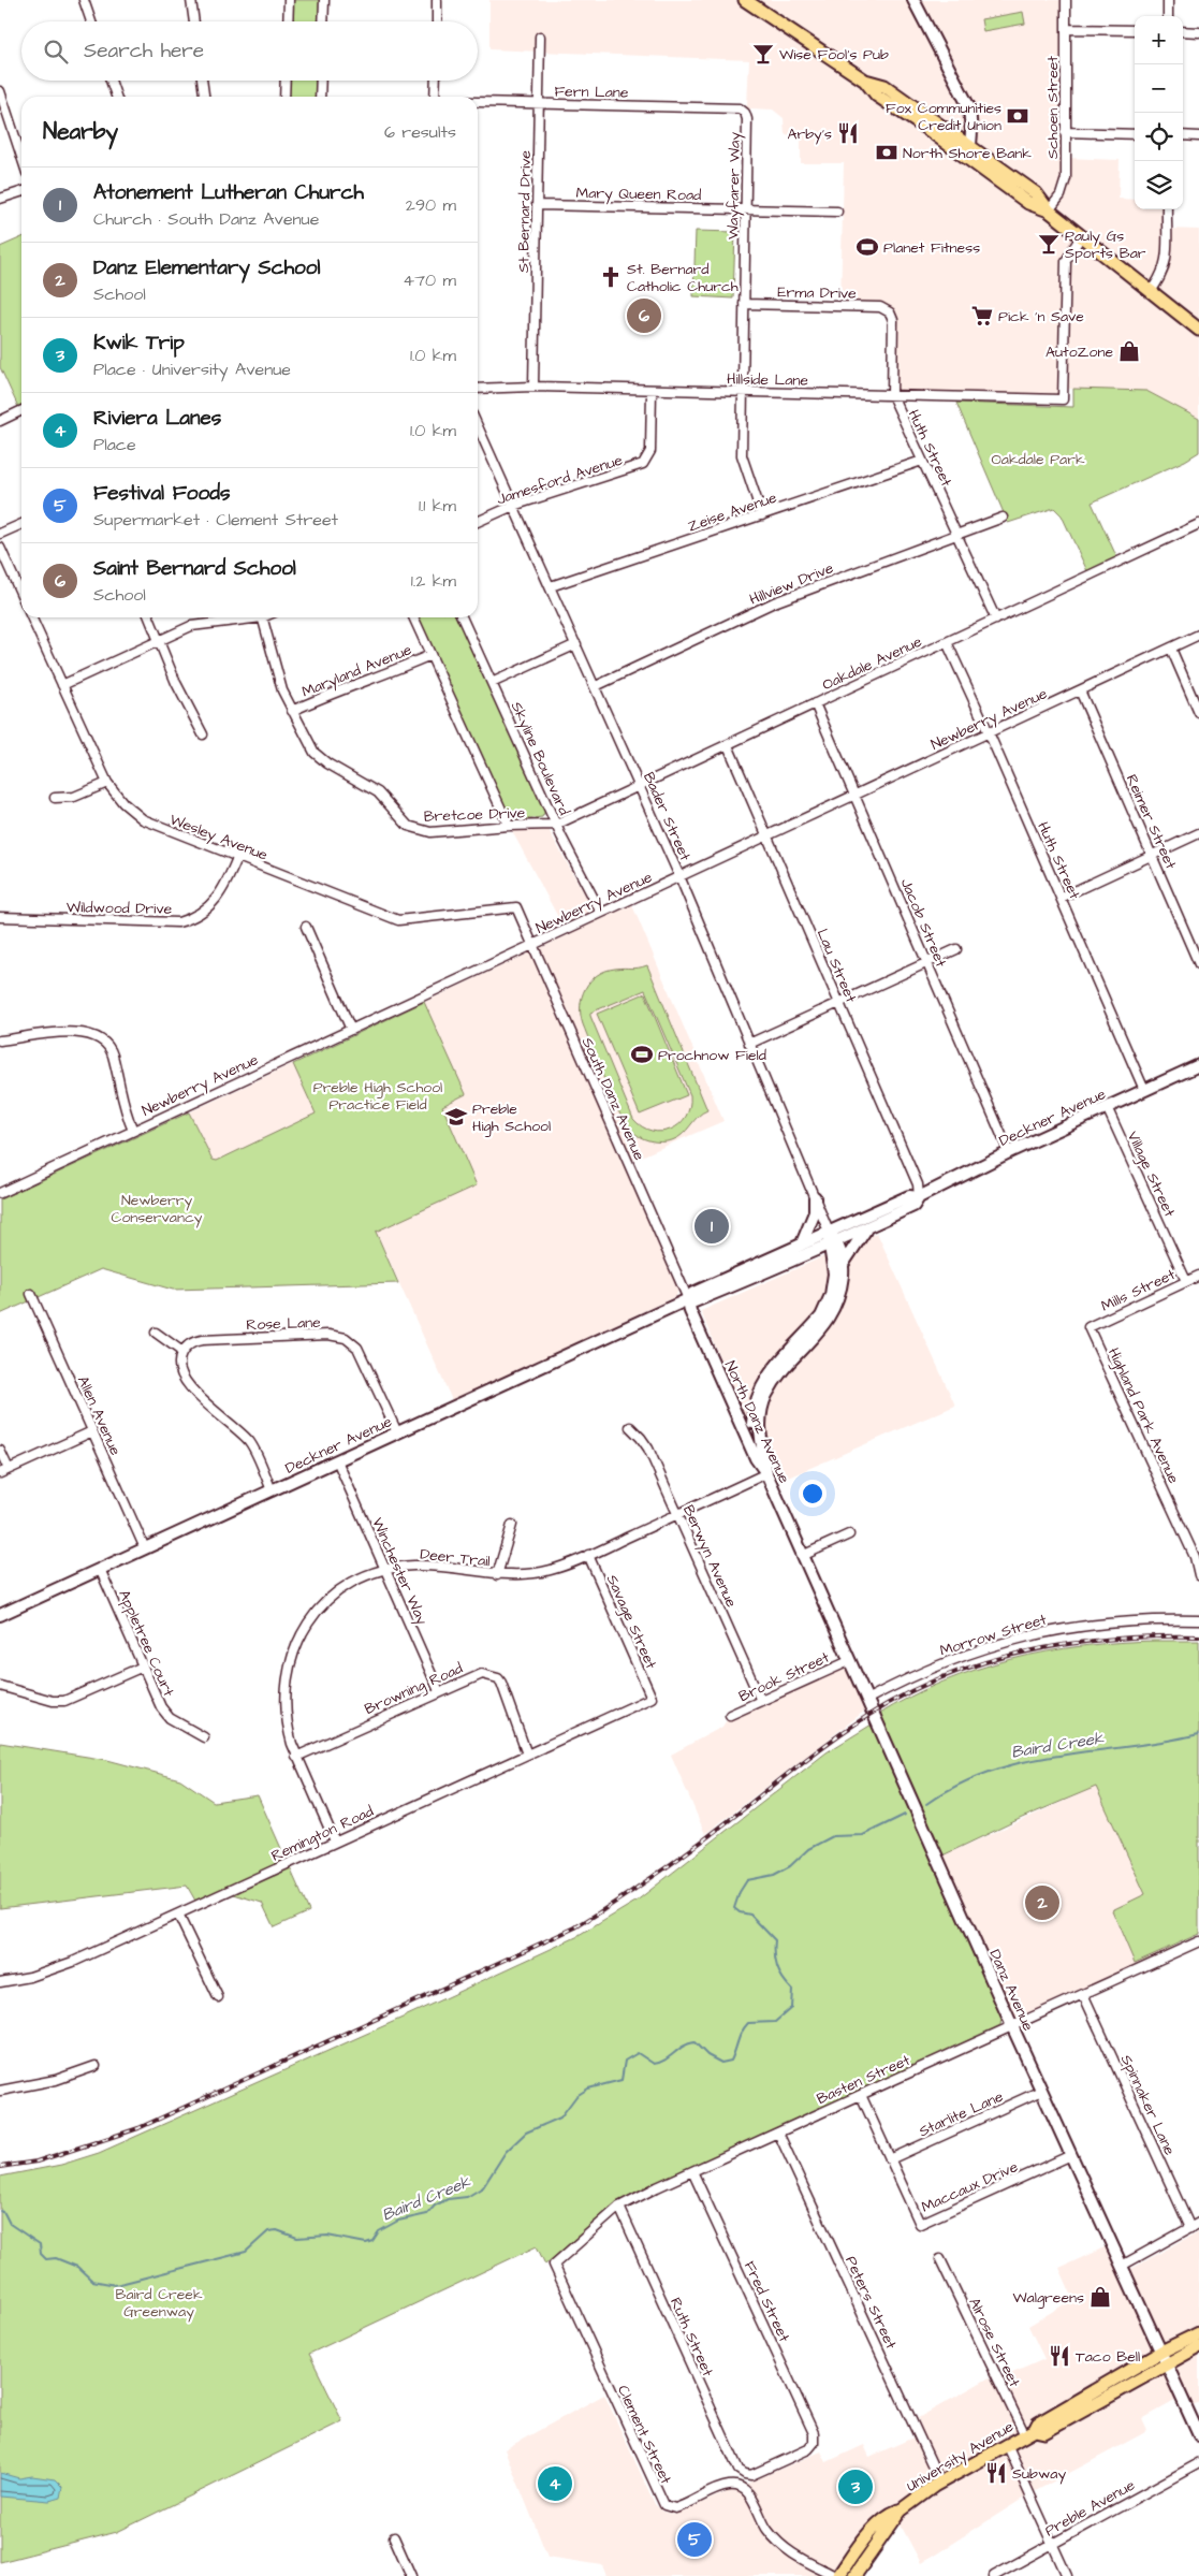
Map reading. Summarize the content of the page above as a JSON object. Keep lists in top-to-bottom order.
{
  "streets": {
    "main road": ["University Avenue"],
    "street": [
      "Fern Lane",
      "Schoen Street",
      "Wayfarer Way",
      "Mary Queen Road",
      "St Bernard Drive",
      "Erma Drive",
      "Hillside Lane",
      "Huth Street",
      "Jamesford Avenue",
      "Zeise Avenue",
      "Hillview Drive",
      "Oakdale Avenue",
      "Maryland Avenue",
      "Newberry Avenue",
      "Skyline Boulevard",
      "Bretcoe Drive",
      "Bader Street",
      "Reimer Street",
      "Wesley Avenue",
      "Wildwood Drive",
      "Jacob Street",
      "Lau Street",
      "South Danz Avenue",
      "Deckner Avenue",
      "Village Street",
      "Mills Street",
      "Rose Lane",
      "Allen Avenue",
      "Highland Park Avenue",
      "North Danz Avenue",
      "Berwyn Avenue",
      "Deer Trail",
      "Winchester Way",
      "Savage Street",
      "Morrow Street",
      "Appletree Court",
      "Brook Street",
      "Browning Road",
      "Remington Road",
      "Danz Avenue",
      "Basten Street",
      "Spinnaker Lane",
      "Starlite Lane",
      "Maccaux Drive",
      "Fred Street",
      "Peters Street",
      "Ruth Street",
      "Alrose Street",
      "Clement Street",
      "Preble Avenue"
    ]
  },
  "crossings": [
    ["Fern Lane", "Wayfarer Way"],
    ["Fern Lane", "St Bernard Drive"],
    ["Wayfarer Way", "Mary Queen Road"],
    ["Wayfarer Way", "Erma Drive"],
    ["Wayfarer Way", "Hillside Lane"],
    ["Wayfarer Way", "Zeise Avenue"],
    ["Mary Queen Road", "St Bernard Drive"],
    ["St Bernard Drive", "Hillside Lane"],
    ["Erma Drive", "Huth Street"],
    ["Hillside Lane", "Huth Street"],
    ["Hillside Lane", "Jamesford Avenue"],
    ["Huth Street", "Zeise Avenue"],
    ["Huth Street", "Hillview Drive"],
    ["Huth Street", "Oakdale Avenue"],
    ["Huth Street", "Newberry Avenue"],
    ["Huth Street", "Deckner Avenue"],
    ["Jamesford Avenue", "Bader Street"],
    ["Zeise Avenue", "Bader Street"],
    ["Hillview Drive", "Bader Street"],
    ["Oakdale Avenue", "Skyline Boulevard"],
    ["Oakdale Avenue", "Bretcoe Drive"],
    ["Oakdale Avenue", "Bader Street"],
    ["Oakdale Avenue", "Jacob Street"],
    ["Oakdale Avenue", "Lau Street"],
    ["Maryland Avenue", "Bretcoe Drive"],
    ["Newberry Avenue", "Skyline Boulevard"],
    ["Newberry Avenue", "Bader Street"],
    ["Newberry Avenue", "Reimer Street"],
    ["Newberry Avenue", "Jacob Street"],
    ["Newberry Avenue", "Lau Street"],
    ["Newberry Avenue", "South Danz Avenue"],
    ["Skyline Boulevard", "Bretcoe Drive"],
    ["Bader Street", "Deckner Avenue"],
    ["Wesley Avenue", "Wildwood Drive"],
    ["Wesley Avenue", "South Danz Avenue"],
    ["Jacob Street", "Deckner Avenue"],
    ["Lau Street", "Deckner Avenue"],
    ["South Danz Avenue", "Deckner Avenue"],
    ["South Danz Avenue", "North Danz Avenue"],
    ["Deckner Avenue", "Village Street"],
    ["Deckner Avenue", "Rose Lane"],
    ["Deckner Avenue", "Allen Avenue"],
    ["Deckner Avenue", "North Danz Avenue"],
    ["Deckner Avenue", "Winchester Way"],
    ["Deckner Avenue", "Appletree Court"],
    ["Village Street", "Mills Street"],
    ["Mills Street", "Highland Park Avenue"],
    ["North Danz Avenue", "Deer Trail"],
    ["North Danz Avenue", "Danz Avenue"],
    ["Berwyn Avenue", "Deer Trail"],
    ["Berwyn Avenue", "Brook Street"],
    ["Deer Trail", "Winchester Way"],
    ["Deer Trail", "Savage Street"],
    ["Deer Trail", "Browning Road"],
    ["Deer Trail", "Remington Road"],
    ["Winchester Way", "Browning Road"],
    ["Savage Street", "Remington Road"],
    ["Morrow Street", "Danz Avenue"],
    ["Brook Street", "Danz Avenue"],
    ["Browning Road", "Remington Road"],
    ["Danz Avenue", "Basten Street"],
    ["Danz Avenue", "Starlite Lane"],
    ["Danz Avenue", "Maccaux Drive"],
    ["Danz Avenue", "University Avenue"],
    ["Basten Street", "Spinnaker Lane"],
    ["Basten Street", "Maccaux Drive"],
    ["Basten Street", "Fred Street"],
    ["Basten Street", "Peters Street"],
    ["Basten Street", "Ruth Street"],
    ["Basten Street", "Clement Street"],
    ["Starlite Lane", "Maccaux Drive"],
    ["Fred Street", "Ruth Street"],
    ["Peters Street", "University Avenue"],
    ["Alrose Street", "University Avenue"],
    ["Clement Street", "University Avenue"]
  ],
  "water": ["Baird Creek"],
  "parks": [
    "Oakdale Park",
    "Preble High School Practice Field",
    "Newberry Conservancy",
    "Baird Creek Greenway"
  ],
  "places": {
    "bar": ["Wise Fool's Pub", "Pauly Gs Sports Bar"],
    "bank": ["Fox Communities Credit Union", "North Shore Bank"],
    "restaurant": ["Arby's", "Taco Bell", "Subway"],
    "sports": ["Planet Fitness", "Prochnow Field"],
    "church": ["St. Bernard Catholic Church"],
    "supermarket": ["Pick 'n Save"],
    "shop": ["AutoZone", "Walgreens"],
    "school or university": ["Preble High School"]
  },
  "page": {
    "map_buttons": ["+", "−"],
    "search": "Search here",
    "heading": ["Nearby", "6 results"],
    "list": [
      {
        "mark": "1",
        "name": "Atonement Lutheran Church",
        "note": "Church · South Danz Avenue",
        "value": "290 m"
      },
      {
        "mark": "2",
        "name": "Danz Elementary School",
        "note": "School",
        "value": "470 m"
      },
      {
        "mark": "3",
        "name": "Kwik Trip",
        "note": "Place · University Avenue",
        "value": "1.0 km"
      },
      {
        "mark": "4",
        "name": "Riviera Lanes",
        "note": "Place",
        "value": "1.0 km"
      },
      {
        "mark": "5",
        "name": "Festival Foods",
        "note": "Supermarket · Clement Street",
        "value": "1.1 km"
      },
      {
        "mark": "6",
        "name": "Saint Bernard School",
        "note": "School",
        "value": "1.2 km"
      }
    ],
    "pins": [
      "6",
      "1",
      "2",
      "4",
      "3",
      "5"
    ]
  }
}
